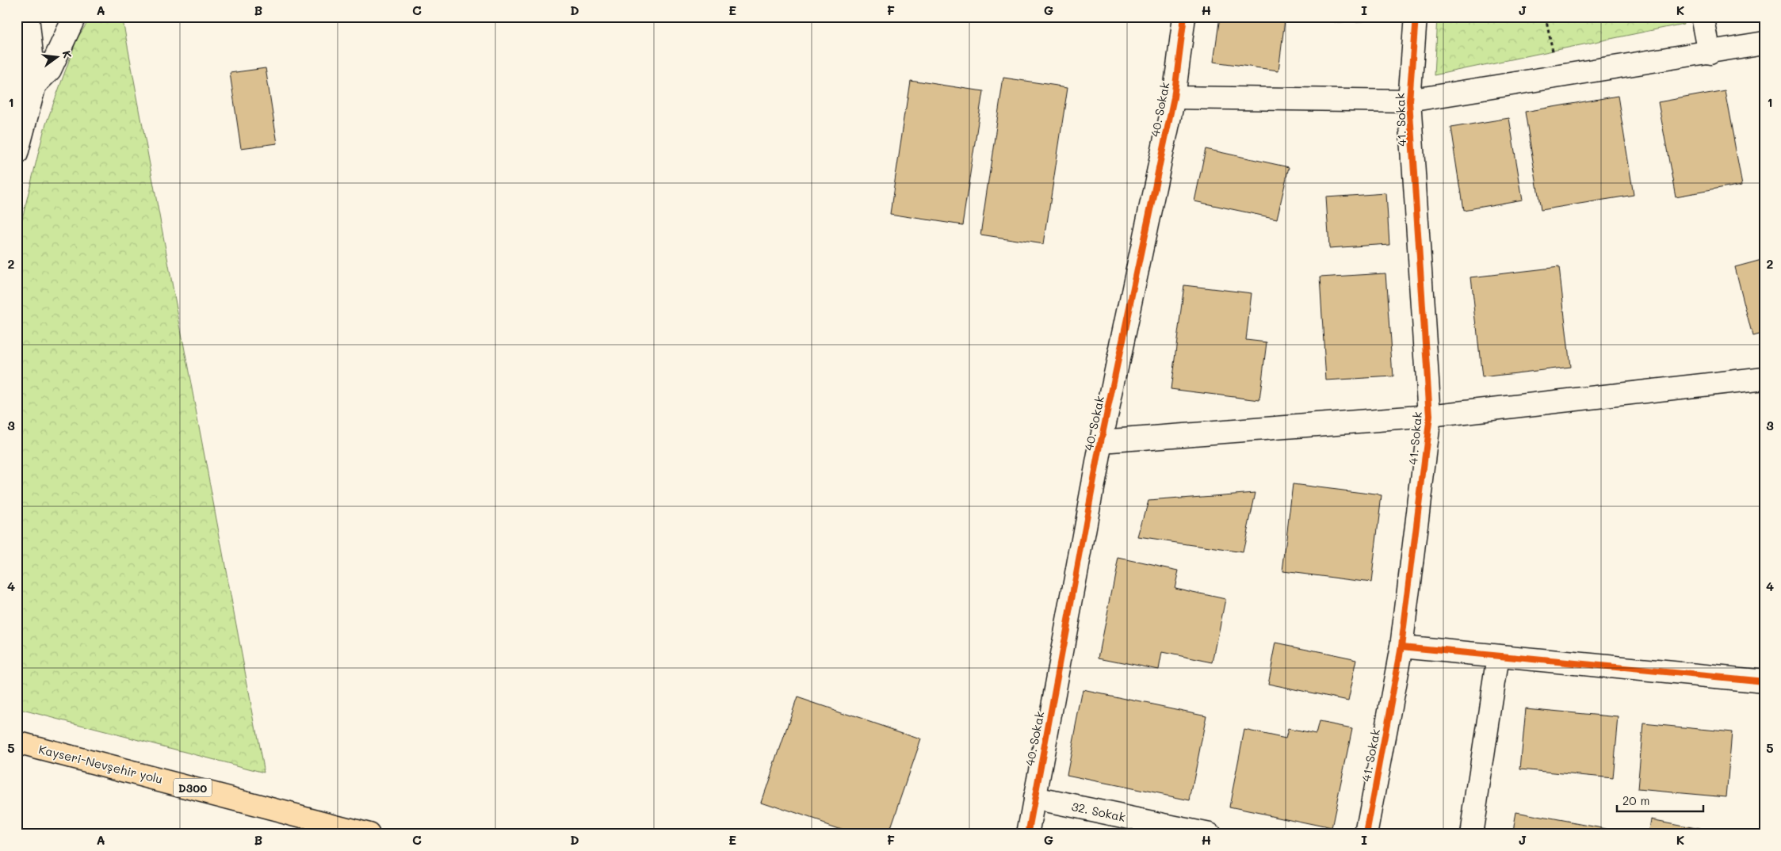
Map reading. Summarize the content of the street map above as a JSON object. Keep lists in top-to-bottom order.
{
  "streets": {
    "highway": ["Kayseri-Nevşehir yolu", "D300"],
    "street": ["40. Sokak", "41. Sokak", "32. Sokak"]
  },
  "crossings": [
    ["40. Sokak", "32. Sokak"]
  ],
  "scale_bar": "20 m",
  "north": "right",
  "grid": {
    "columns": [
      "A",
      "B",
      "C",
      "D",
      "E",
      "F",
      "G",
      "H",
      "I",
      "J",
      "K"
    ],
    "rows": [
      "1",
      "2",
      "3",
      "4",
      "5"
    ]
  }
}
